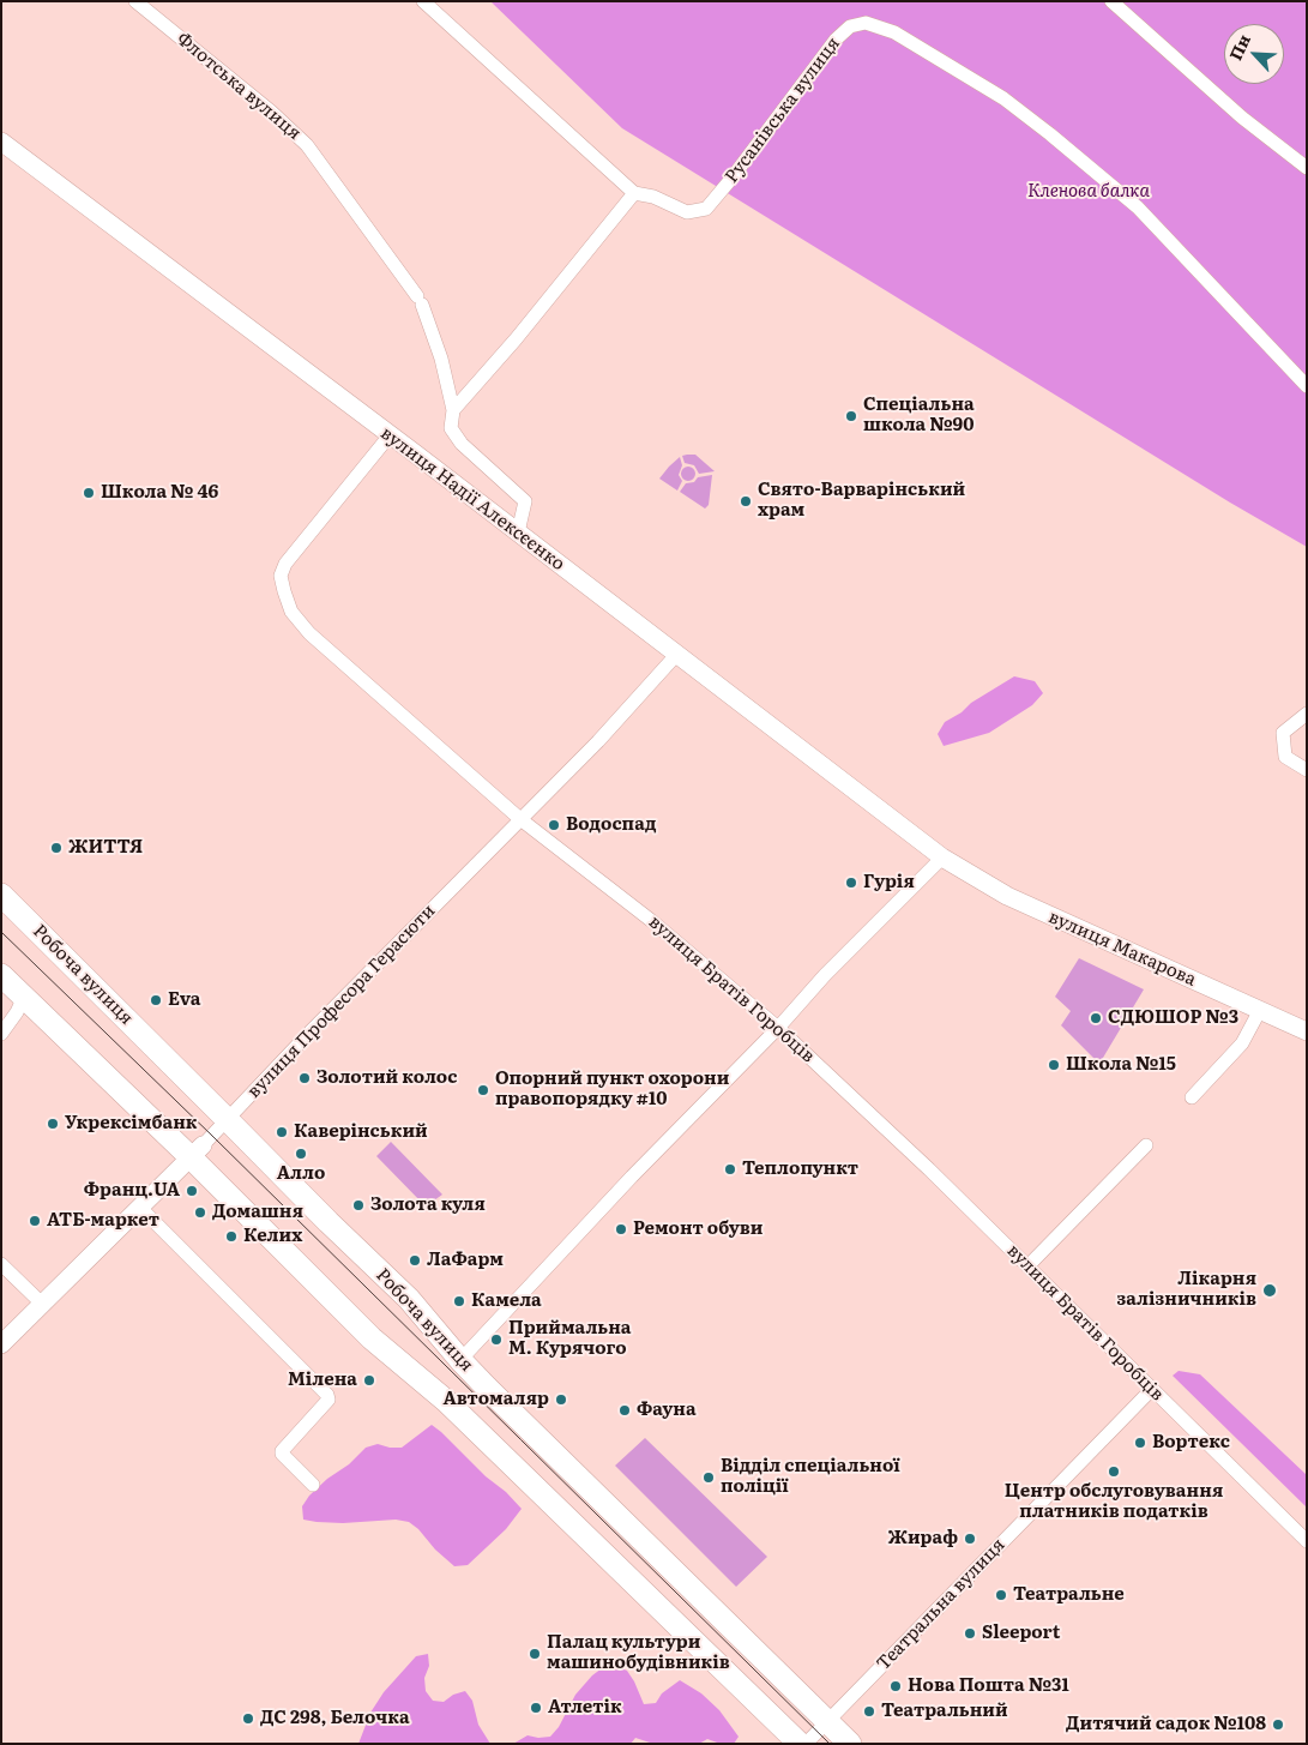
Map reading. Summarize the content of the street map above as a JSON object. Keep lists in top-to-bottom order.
{
  "streets": {
    "main road": ["Робоча вулиця"],
    "street": [
      "Флотська вулиця",
      "Русанівська вулиця",
      "вулиця Надії Алексєєнко",
      "вулиця Макарова",
      "вулиця Братів Горобців",
      "вулиця Професора Герасюти",
      "Театральна вулиця"
    ]
  },
  "crossings": [
    ["Флотська вулиця", "вулиця Надії Алексєєнко"],
    ["вулиця Надії Алексєєнко", "вулиця Макарова"],
    ["вулиця Надії Алексєєнко", "вулиця Братів Горобців"],
    ["вулиця Надії Алексєєнко", "вулиця Професора Герасюти"],
    ["Робоча вулиця", "вулиця Професора Герасюти"],
    ["Робоча вулиця", "Театральна вулиця"],
    ["вулиця Братів Горобців", "вулиця Професора Герасюти"],
    ["вулиця Братів Горобців", "Театральна вулиця"]
  ],
  "parks": ["Кленова балка"],
  "places": [
    "Спеціальна школа №90",
    "Школа № 46",
    "Свято-Варварінський храм",
    "Водоспад",
    "ЖИТТЯ",
    "Гурія",
    "Eva",
    "СДЮШОР №3",
    "Школа №15",
    "Золотий колос",
    "Опорний пункт охорони правопорядку #10",
    "Укрексімбанк",
    "Каверінський",
    "Алло",
    "Теплопункт",
    "Франц.UA",
    "Золота куля",
    "Домашня",
    "АТБ-маркет",
    "Ремонт обуви",
    "Келих",
    "ЛаФарм",
    "Лікарня залізничників",
    "Камела",
    "Приймальна М. Курячого",
    "Мілена",
    "Автомаляр",
    "Фауна",
    "Вортекс",
    "Центр обслуговування платників податків",
    "Відділ спеціальної поліції",
    "Жираф",
    "Театральне",
    "Sleeport",
    "Палац культури машинобудівників",
    "Нова Пошта №31",
    "Атлетік",
    "Театральний",
    "ДС 298, Белочка",
    "Дитячий садок №108"
  ],
  "north": "top left"
}
